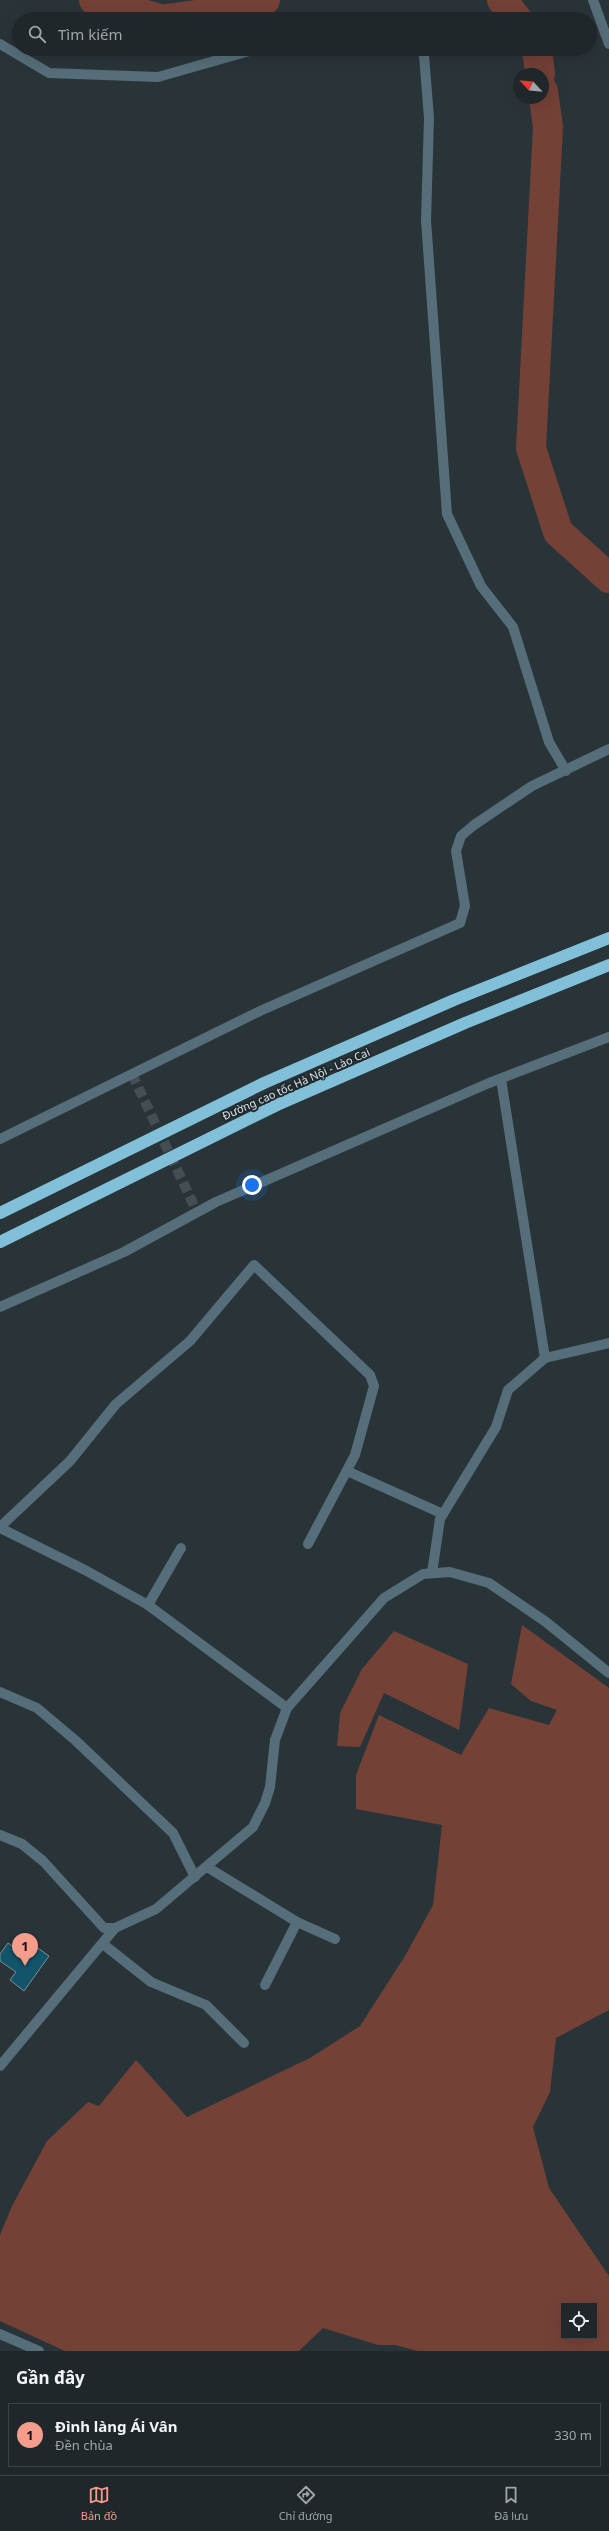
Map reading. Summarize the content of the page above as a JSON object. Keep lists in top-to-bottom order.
{
  "streets": {
    "highway": ["Đường cao tốc Hà Nội - Lào Cai"]
  },
  "north": "top left",
  "page": {
    "search": "Tìm kiếm",
    "pins": "1",
    "heading": "Gần đây",
    "list": [
      {
        "mark": "1",
        "name": "Đình làng Ái Vân",
        "note": "Đền chùa",
        "value": "330 m"
      }
    ],
    "nav": ["Bản đồ", "Chỉ đường", "Đã lưu"]
  }
}
